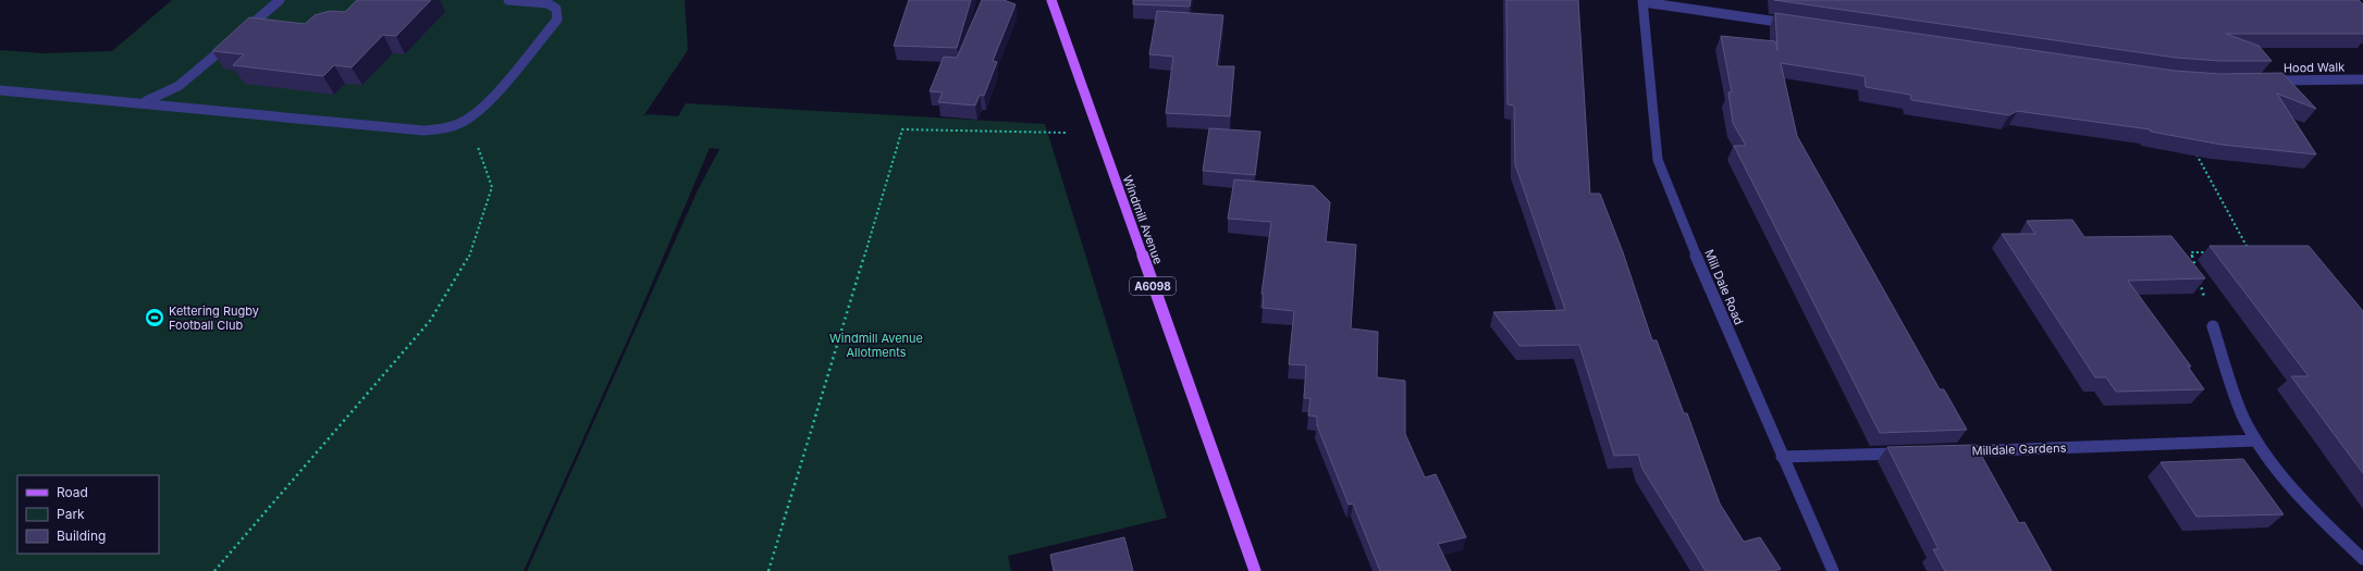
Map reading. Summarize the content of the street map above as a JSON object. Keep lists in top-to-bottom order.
{
  "streets": {
    "main road": ["Windmill Avenue", "A6098"],
    "street": ["Hood Walk", "Mill Dale Road", "Milldale Gardens"]
  },
  "parks": ["Windmill Avenue Allotments"],
  "places": {
    "sports": ["Kettering Rugby Football Club"]
  },
  "legend": ["Road", "Park", "Building"]
}
